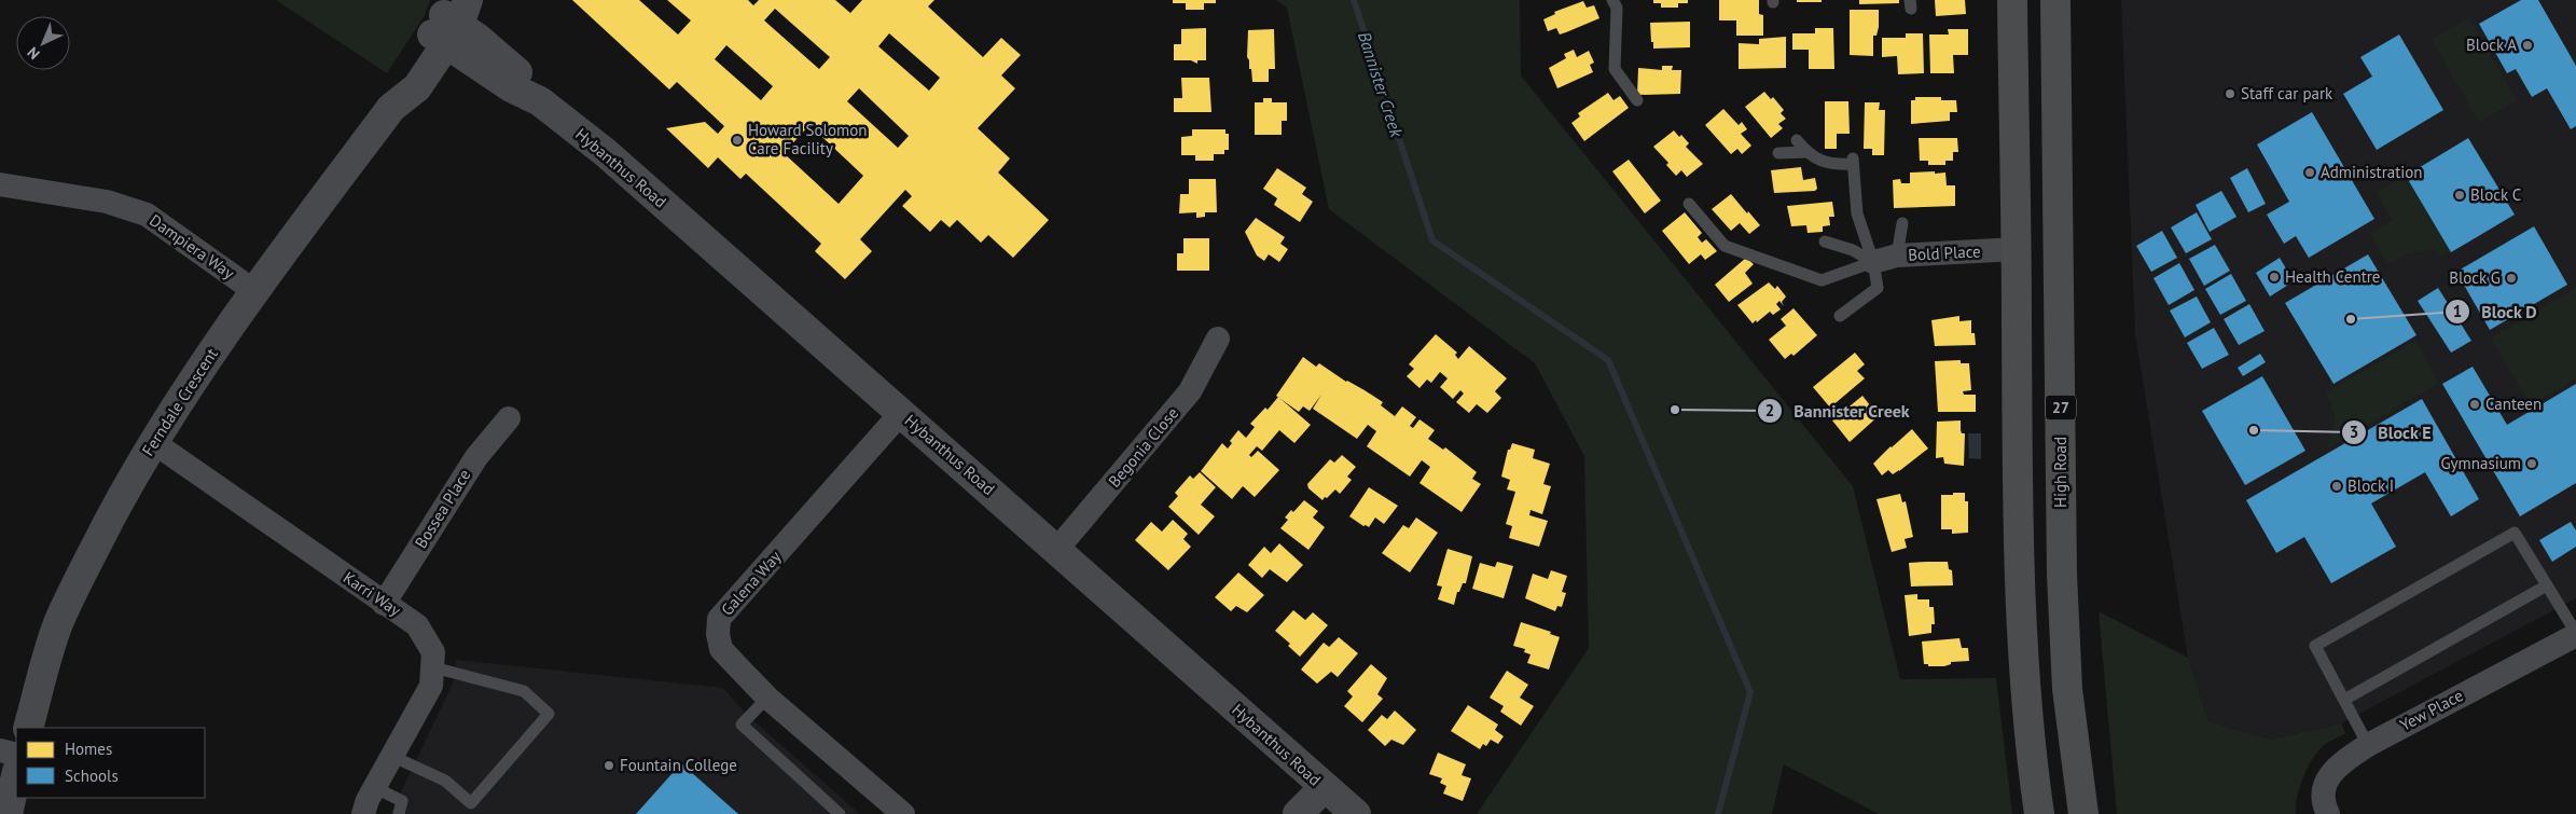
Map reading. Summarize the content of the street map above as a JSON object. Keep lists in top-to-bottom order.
{
  "streets": {
    "main road": ["27", "High Road"],
    "street": [
      "Hybanthus Road",
      "Dampiera Way",
      "Bold Place",
      "Ferndale Crescent",
      "Begonia Close",
      "Bossea Place",
      "Galena Way",
      "Karri Way",
      "Yew Place"
    ]
  },
  "crossings": [
    ["Hybanthus Road", "Ferndale Crescent"],
    ["Hybanthus Road", "Begonia Close"],
    ["Hybanthus Road", "Galena Way"],
    ["Dampiera Way", "Ferndale Crescent"],
    ["Ferndale Crescent", "Karri Way"],
    ["Bossea Place", "Karri Way"]
  ],
  "water": ["Bannister Creek"],
  "places": [
    "Block A",
    "Staff car park",
    "Howard Solomon Care Facility",
    "Administration",
    "Block C",
    "Health Centre",
    "Block G",
    "Block D",
    "Canteen",
    "Bannister Creek",
    "Block E",
    "Gymnasium",
    "Block I",
    "Fountain College"
  ],
  "legend": ["Homes", "Schools"],
  "north": "bottom left"
}
